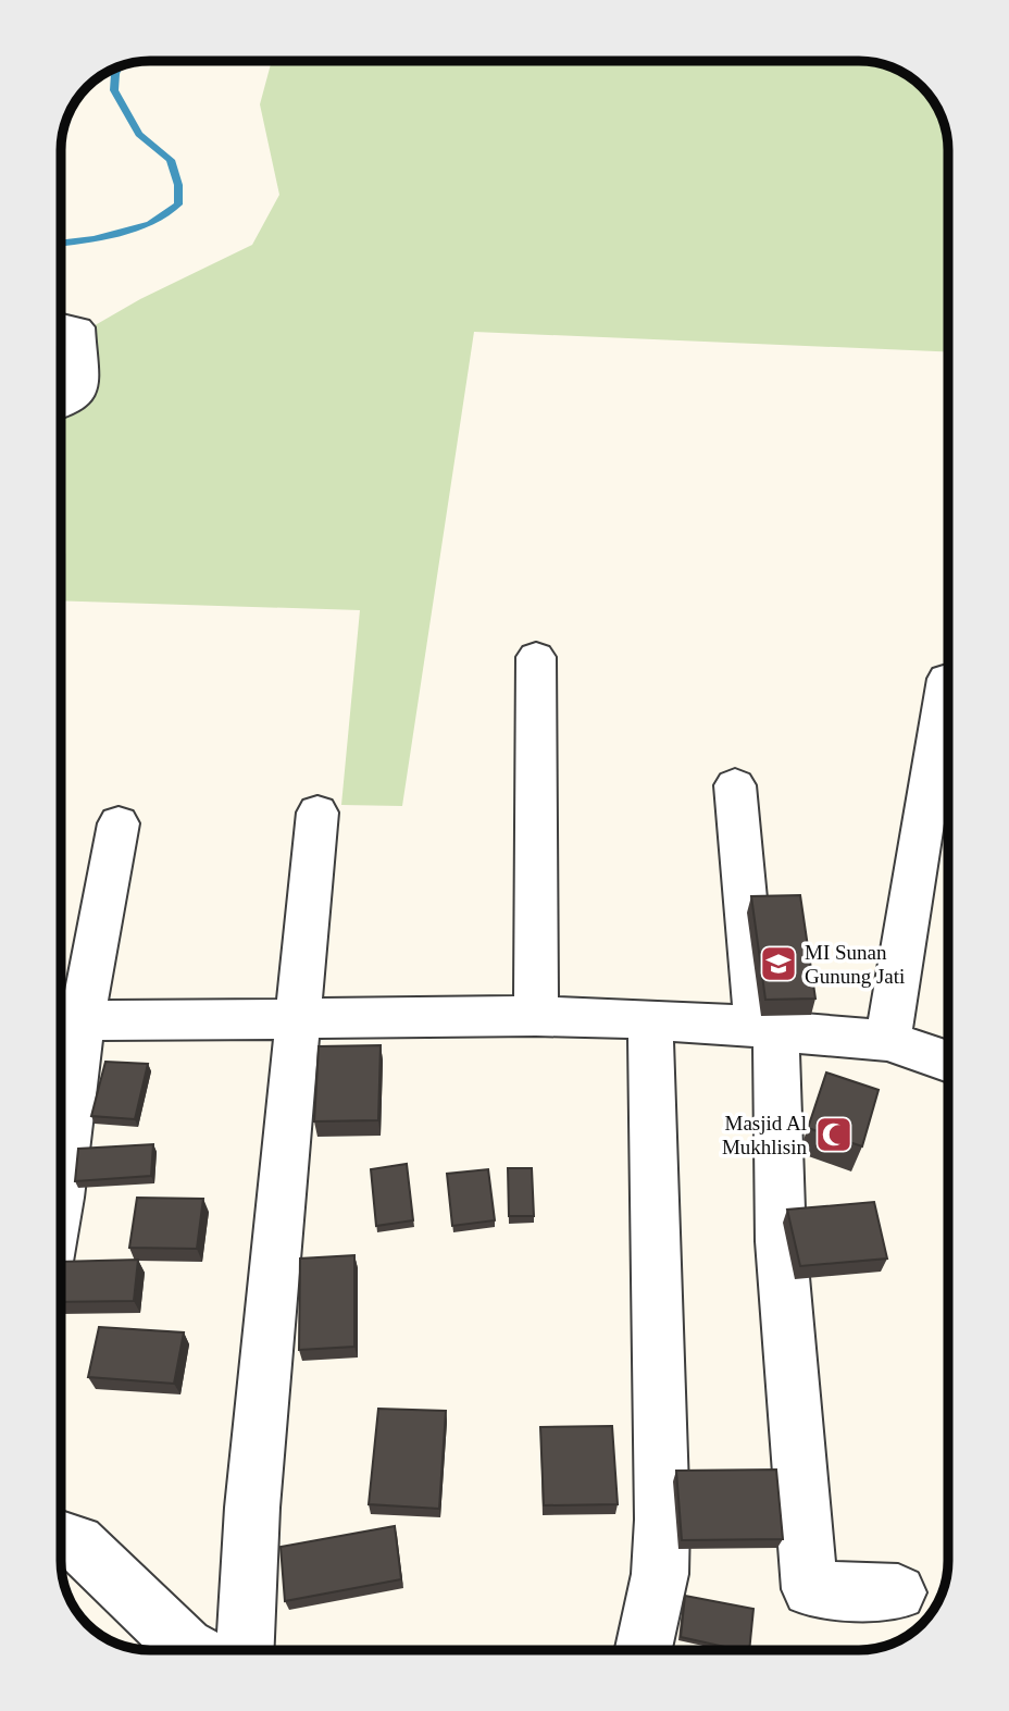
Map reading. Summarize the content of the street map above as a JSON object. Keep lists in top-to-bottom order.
{
  "places": {
    "school or university": ["MI Sunan Gunung Jati"],
    "mosque": ["Masjid Al Mukhlisin"]
  }
}
